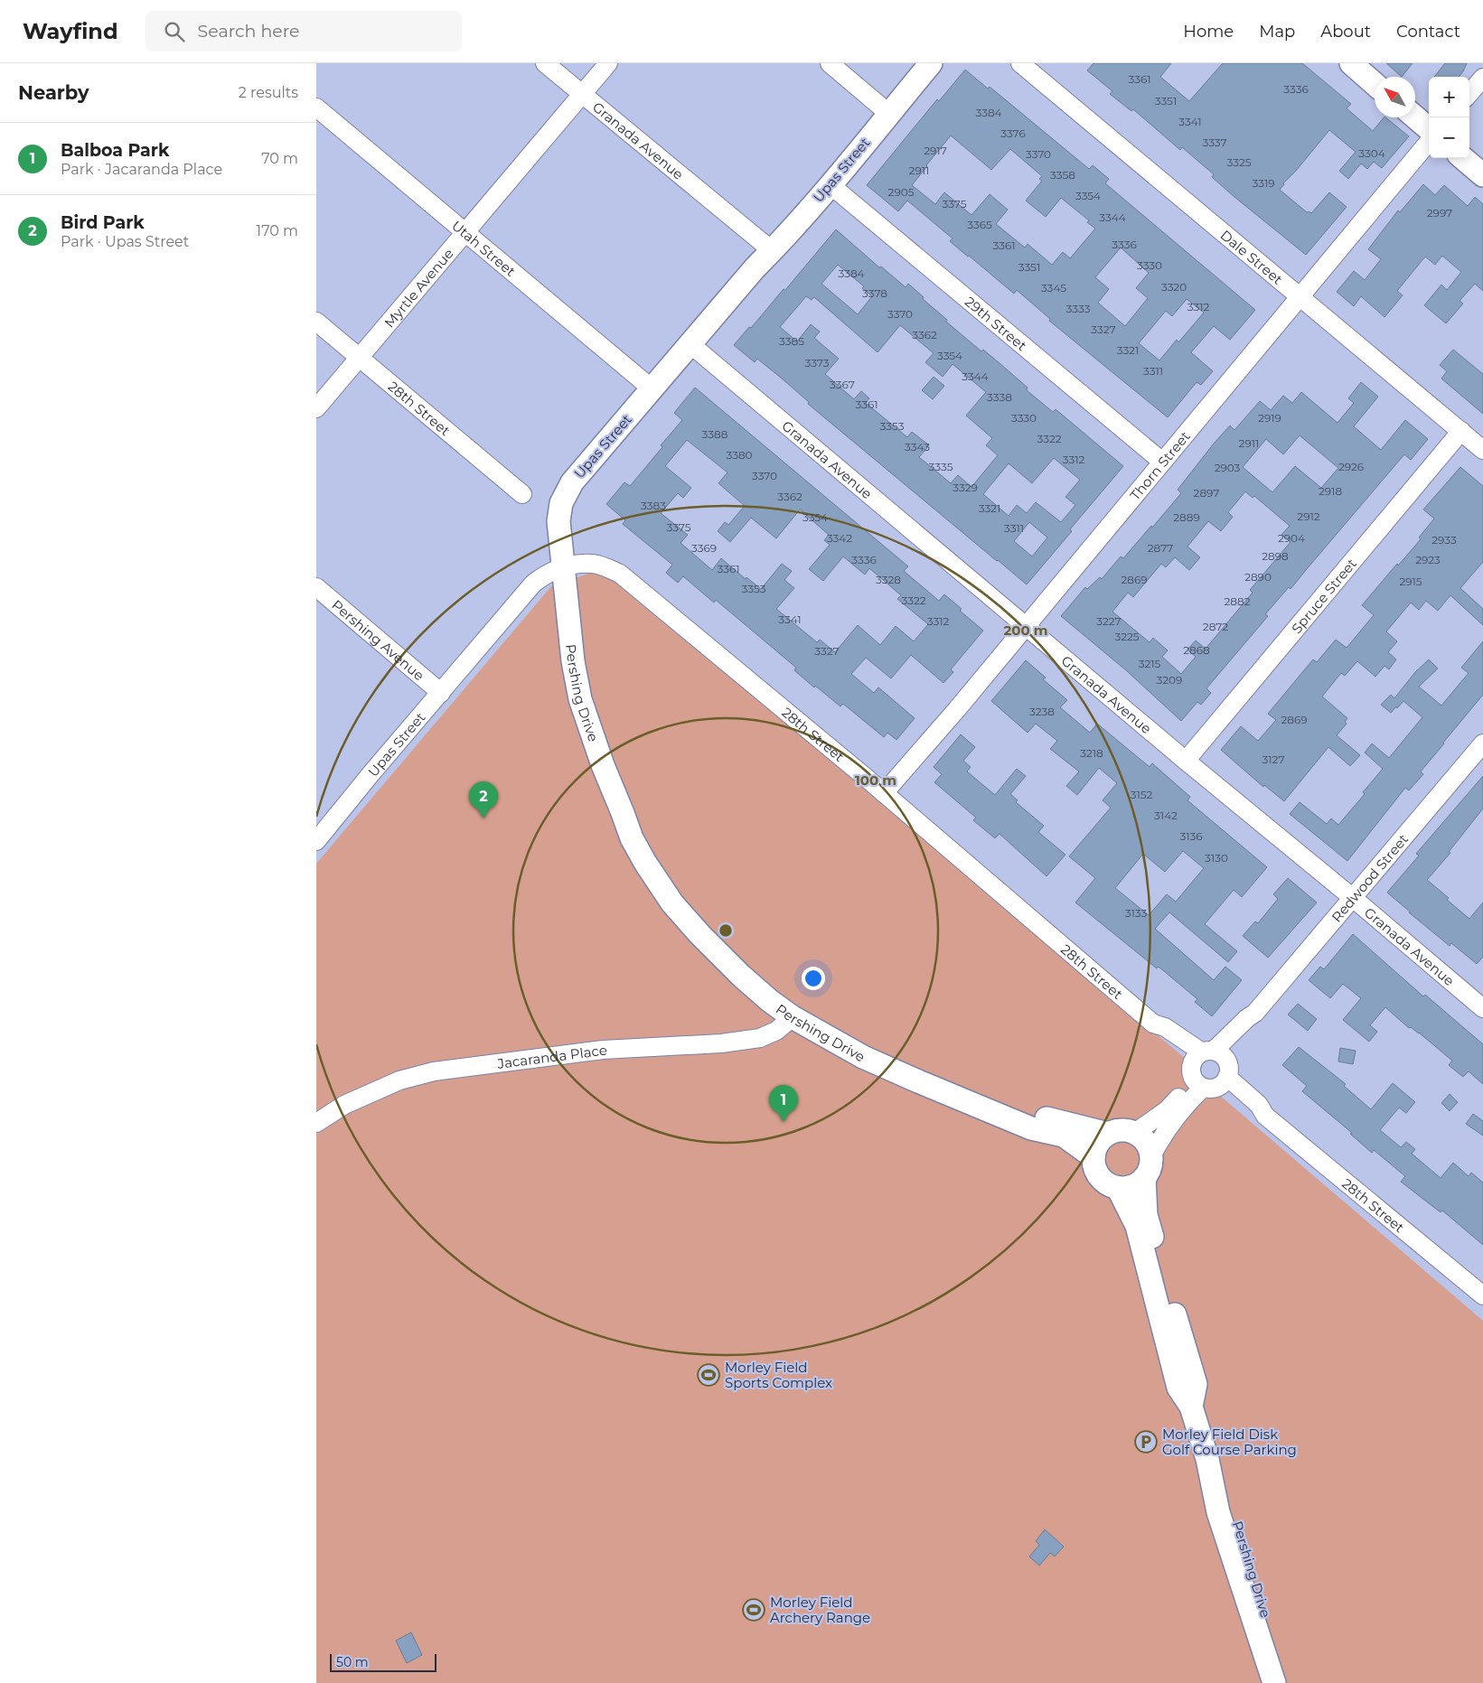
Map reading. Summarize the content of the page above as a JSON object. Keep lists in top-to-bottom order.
{
  "streets": {
    "main road": ["Upas Street", "Pershing Drive"],
    "street": [
      "Granada Avenue",
      "Utah Street",
      "Dale Street",
      "Myrtle Avenue",
      "29th Street",
      "28th Street",
      "Thorn Street",
      "Spruce Street",
      "Pershing Avenue",
      "Redwood Street",
      "Jacaranda Place"
    ]
  },
  "crossings": [
    ["Granada Avenue", "Upas Street"],
    ["Granada Avenue", "Myrtle Avenue"],
    ["Granada Avenue", "Thorn Street"],
    ["Granada Avenue", "Spruce Street"],
    ["Granada Avenue", "Redwood Street"],
    ["Upas Street", "Utah Street"],
    ["Upas Street", "29th Street"],
    ["Upas Street", "28th Street"],
    ["Upas Street", "Pershing Avenue"],
    ["Upas Street", "Pershing Drive"],
    ["Utah Street", "Myrtle Avenue"],
    ["Dale Street", "Thorn Street"],
    ["Dale Street", "Spruce Street"],
    ["Myrtle Avenue", "28th Street"],
    ["29th Street", "Thorn Street"],
    ["28th Street", "Thorn Street"],
    ["28th Street", "Pershing Drive"],
    ["28th Street", "Redwood Street"],
    ["Pershing Drive", "Redwood Street"],
    ["Pershing Drive", "Jacaranda Place"]
  ],
  "places": {
    "sports": ["Morley Field Sports Complex", "Morley Field Archery Range"],
    "parking": ["Morley Field Disk Golf Course Parking"]
  },
  "house_numbers": [
    "3361",
    "3336",
    "3351",
    "3384",
    "3341",
    "3376",
    "3337",
    "2917",
    "3304",
    "3370",
    "3325",
    "2911",
    "3358",
    "3319",
    "2905",
    "3354",
    "3375",
    "2997",
    "3344",
    "3365",
    "3336",
    "3361",
    "3330",
    "3351",
    "3384",
    "3320",
    "3345",
    "3378",
    "3312",
    "3333",
    "3370",
    "3327",
    "3362",
    "3385",
    "3321",
    "3354",
    "3373",
    "3311",
    "3344",
    "3367",
    "3338",
    "3361",
    "3330",
    "2919",
    "3353",
    "3388",
    "3322",
    "2911",
    "3343",
    "3380",
    "3312",
    "3335",
    "2926",
    "2903",
    "3370",
    "3329",
    "2918",
    "2897",
    "3362",
    "3383",
    "3321",
    "2912",
    "3354",
    "2889",
    "3375",
    "3311",
    "3342",
    "2904",
    "2933",
    "3369",
    "2877",
    "2898",
    "3336",
    "2923",
    "3361",
    "2890",
    "3328",
    "2869",
    "2915",
    "3353",
    "3322",
    "2882",
    "3341",
    "3312",
    "3227",
    "2872",
    "3225",
    "2868",
    "3327",
    "3215",
    "3209",
    "3238",
    "2869",
    "3218",
    "3127",
    "3152",
    "3142",
    "3136",
    "3130",
    "3133"
  ],
  "scale_bar": "50 m",
  "north": "top left",
  "page": {
    "header": "Wayfind",
    "search": "Search here",
    "nav": [
      "Home",
      "Map",
      "About",
      "Contact"
    ],
    "heading": ["Nearby", "2 results"],
    "map_buttons": ["+", "−"],
    "list": [
      {
        "mark": "1",
        "name": "Balboa Park",
        "note": "Park · Jacaranda Place",
        "value": "70 m"
      },
      {
        "mark": "2",
        "name": "Bird Park",
        "note": "Park · Upas Street",
        "value": "170 m"
      }
    ],
    "pins": ["2", "1"],
    "scale": "50 m"
  },
  "rings": ["200 m", "100 m"]
}
